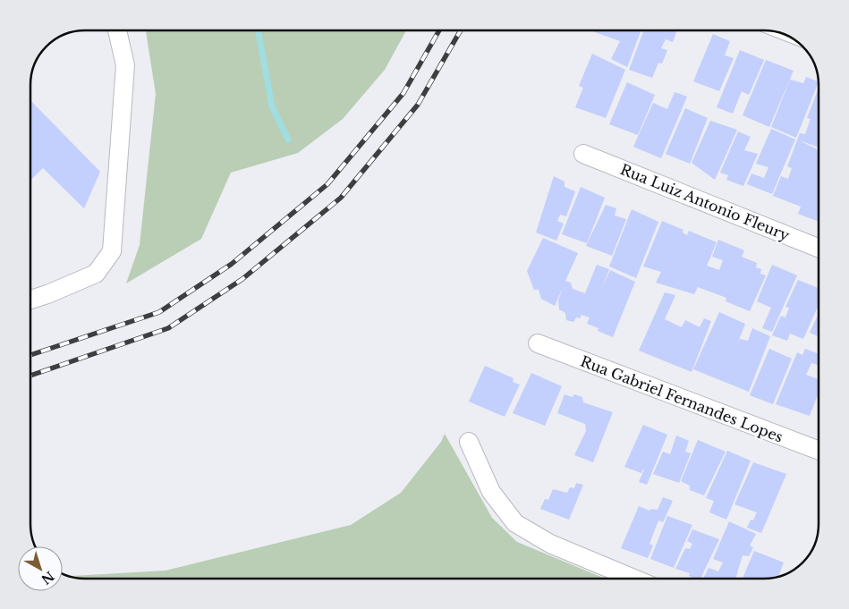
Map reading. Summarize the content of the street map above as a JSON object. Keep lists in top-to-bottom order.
{
  "streets": {
    "street": ["Rua Luiz Antonio Fleury", "Rua Gabriel Fernandes Lopes"]
  },
  "north": "bottom right"
}
